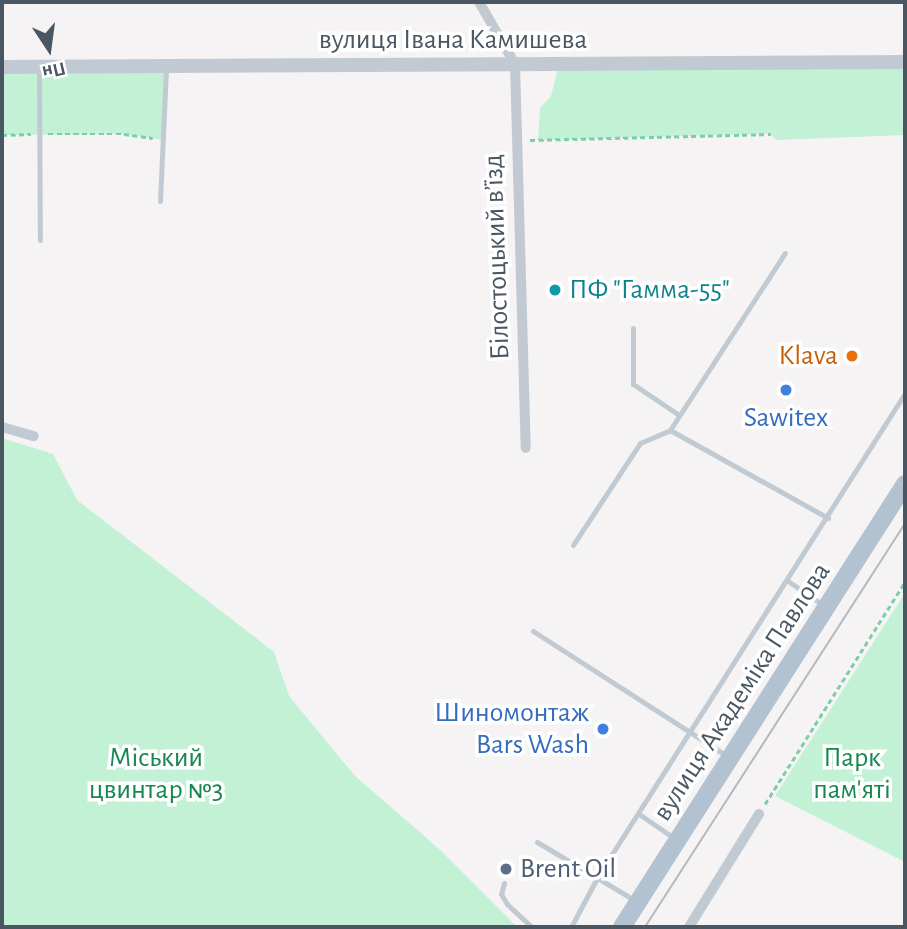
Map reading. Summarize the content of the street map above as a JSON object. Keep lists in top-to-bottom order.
{
  "streets": {
    "main road": ["вулиця Академіка Павлова"],
    "street": ["вулиця Івана Камишева", "Білостоцький в’їзд"]
  },
  "crossings": [
    ["вулиця Івана Камишева", "Білостоцький в’їзд"]
  ],
  "parks": ["Міський цвинтар №3", "Парк пам'яті"],
  "places": [
    "ПФ \"Гамма-55\"",
    "Klava",
    "Sawitex",
    "Шиномонтаж Bars Wash",
    "Brent Oil"
  ],
  "north": "bottom"
}
